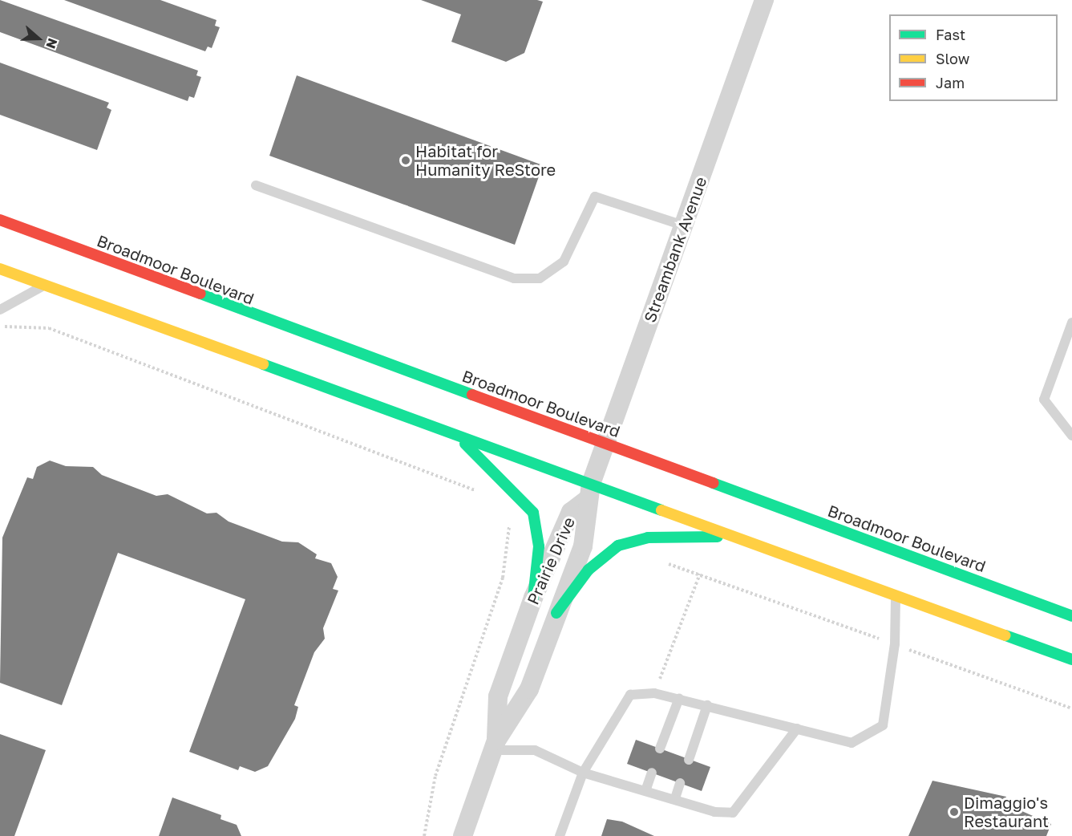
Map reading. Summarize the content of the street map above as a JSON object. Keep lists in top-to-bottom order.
{
  "streets": {
    "main road": ["Broadmoor Boulevard"],
    "street": ["Streambank Avenue", "Prairie Drive"]
  },
  "crossings": [
    ["Streambank Avenue", "Broadmoor Boulevard"],
    ["Streambank Avenue", "Prairie Drive"]
  ],
  "places": ["Habitat for Humanity ReStore", "Dimaggio's Restaurant"],
  "legend": ["Fast", "Slow", "Jam"],
  "north": "right"
}
